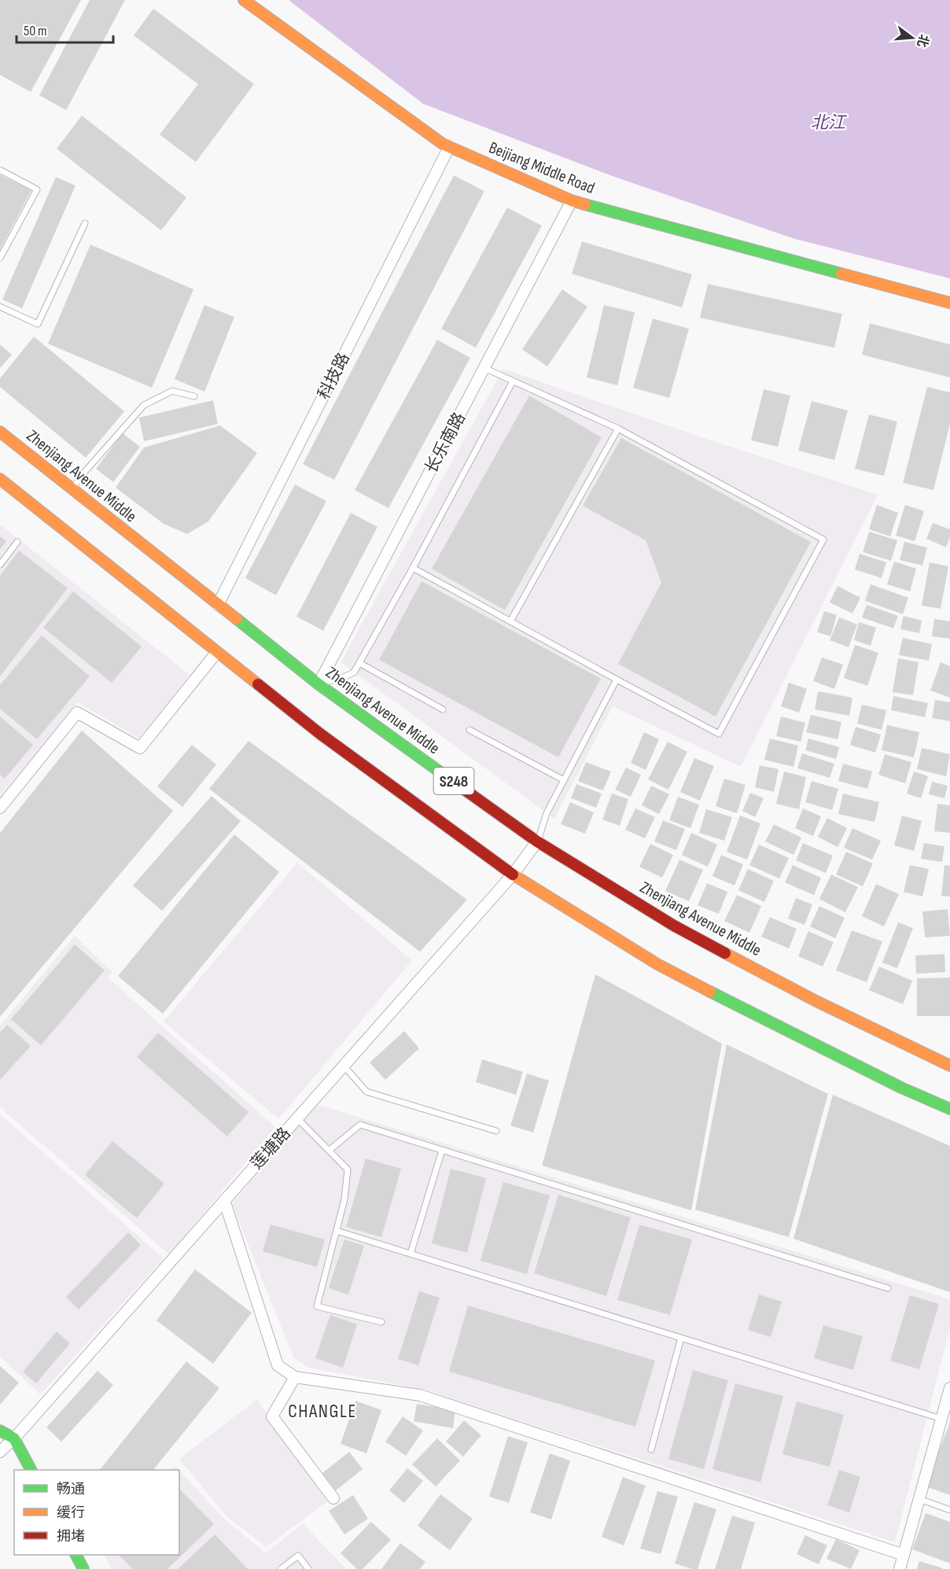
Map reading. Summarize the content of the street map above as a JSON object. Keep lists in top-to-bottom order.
{
  "streets": {
    "main road": ["Beijiang Middle Road", "Zhenjiang Avenue Middle", "S248"],
    "street": ["科技路", "长乐南路", "莲塘路"]
  },
  "crossings": [
    ["Beijiang Middle Road", "科技路"],
    ["Beijiang Middle Road", "长乐南路"],
    ["科技路", "Zhenjiang Avenue Middle"],
    ["长乐南路", "Zhenjiang Avenue Middle"],
    ["Zhenjiang Avenue Middle", "莲塘路"],
    ["S248", "莲塘路"]
  ],
  "districts": ["CHANGLE"],
  "water": ["北江"],
  "legend": ["畅通", "缓行", "拥堵"],
  "scale_bar": "50 m",
  "north": "right"
}
